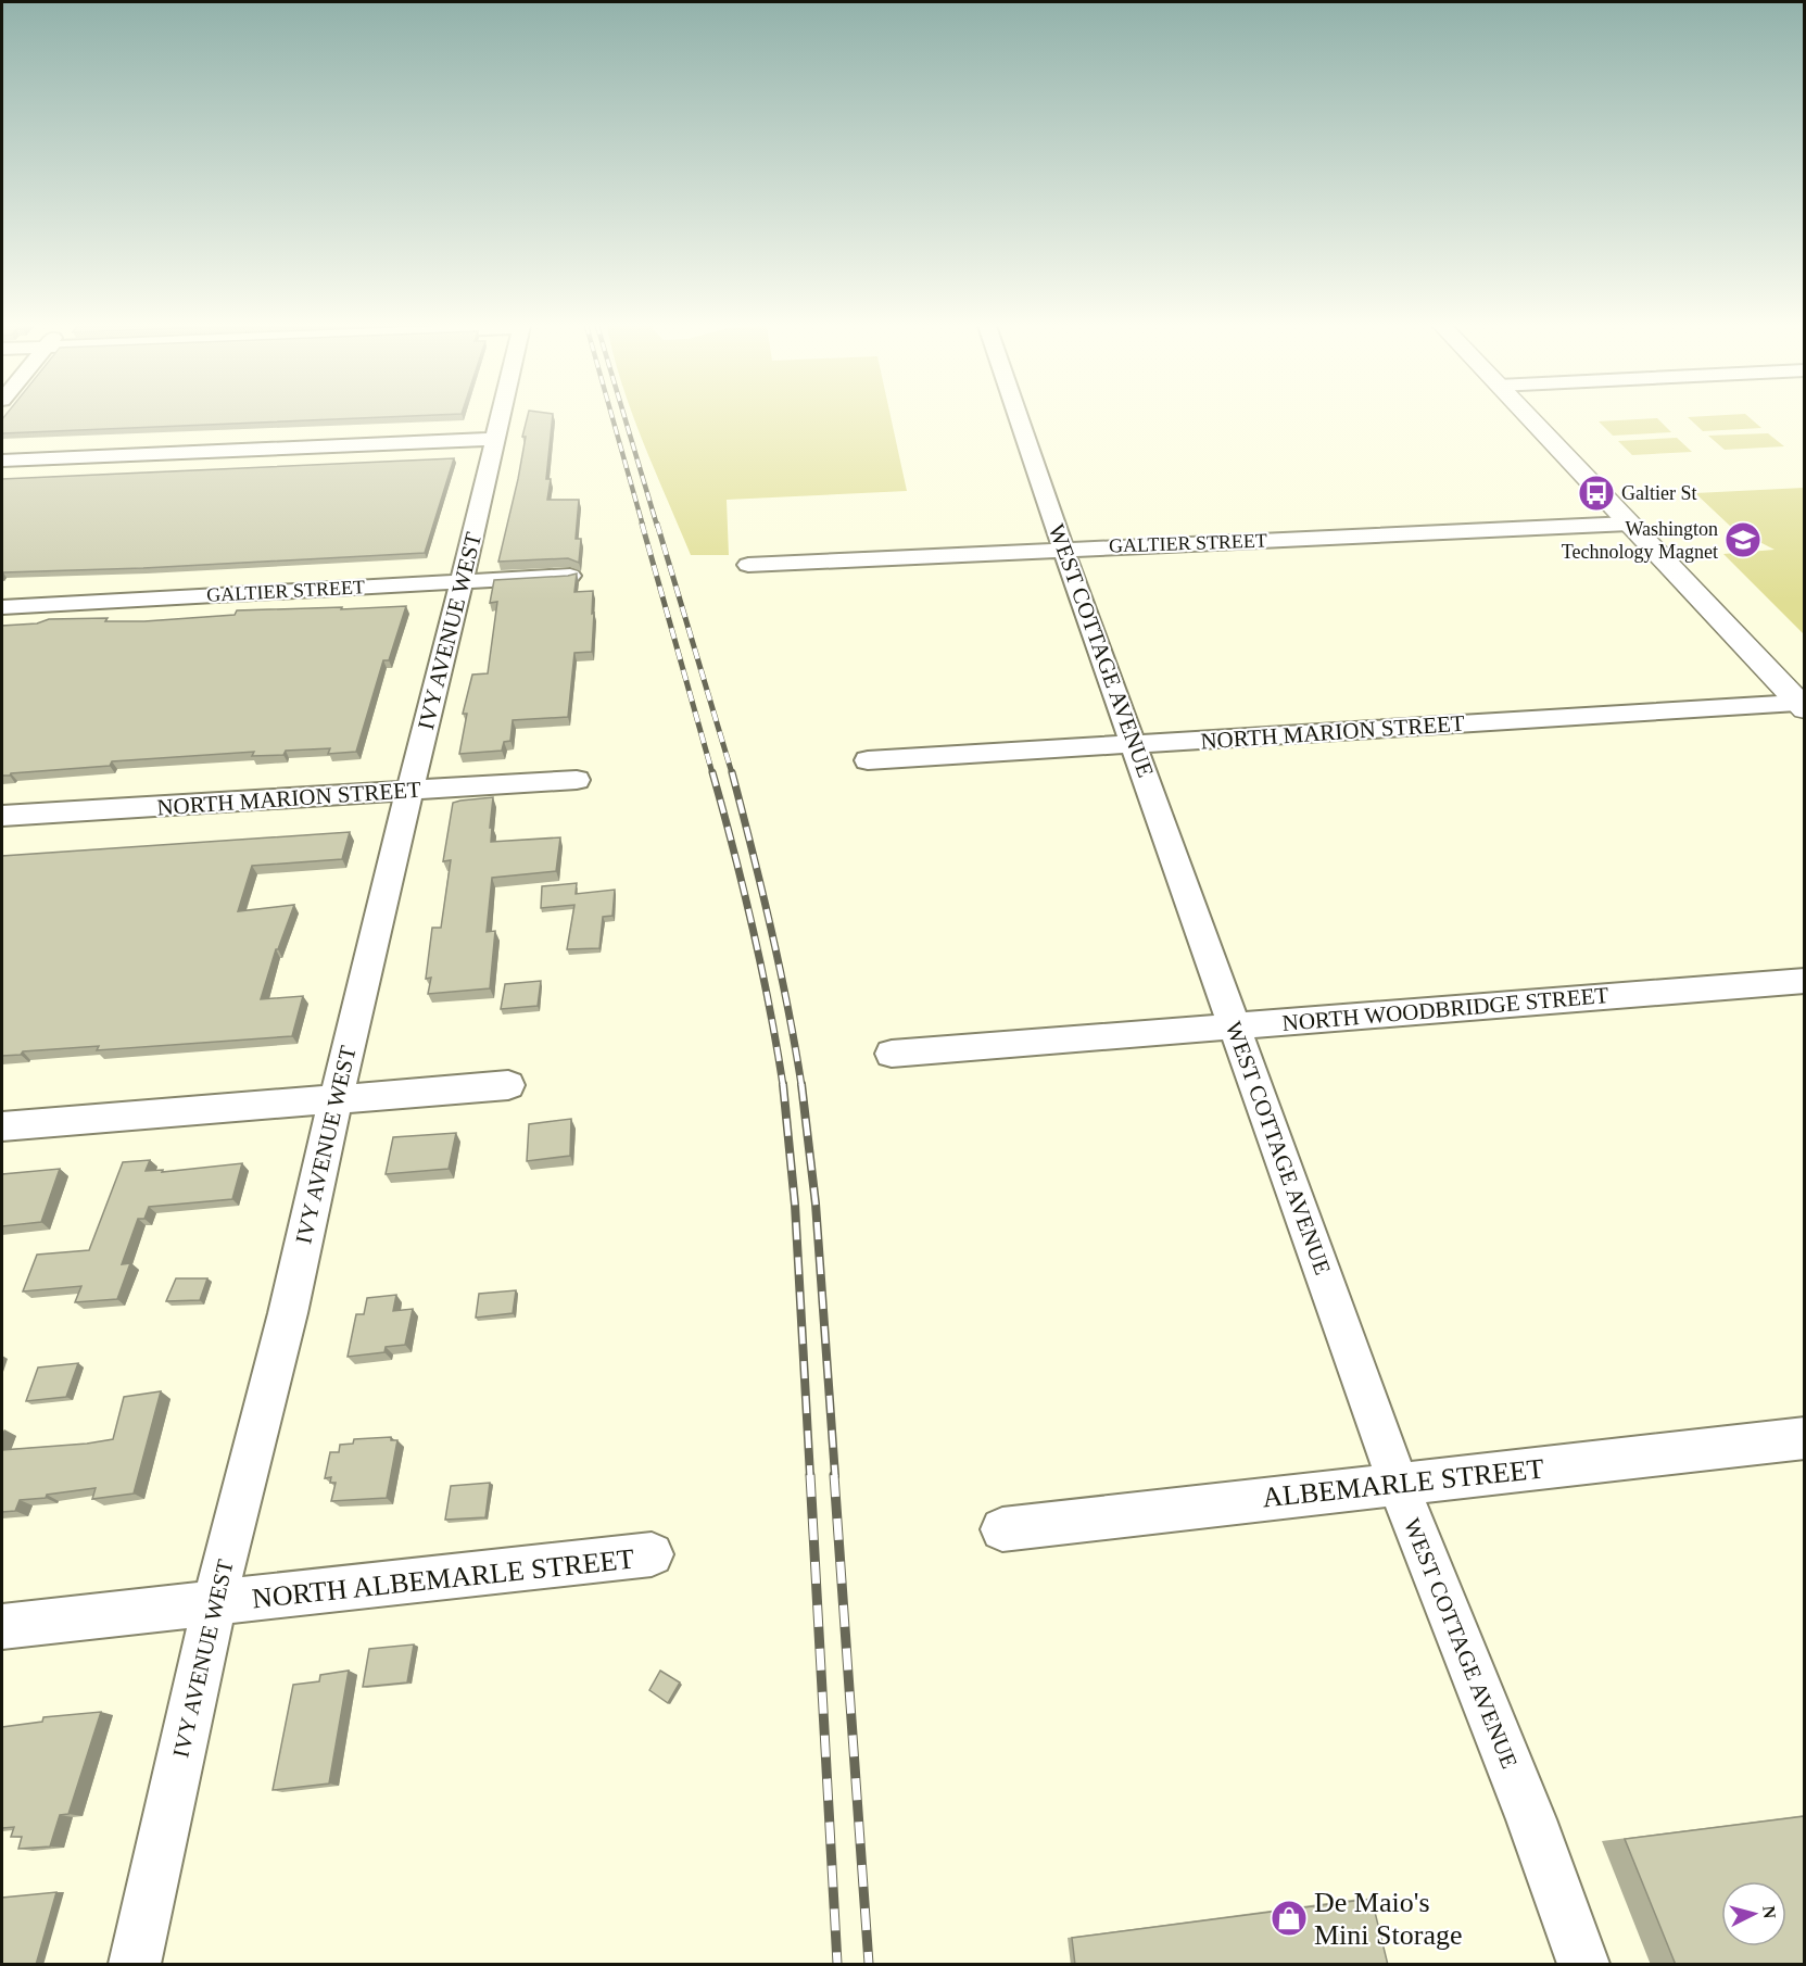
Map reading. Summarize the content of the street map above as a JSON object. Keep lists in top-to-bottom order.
{
  "streets": {
    "street": [
      "GALTIER STREET",
      "IVY AVENUE WEST",
      "WEST COTTAGE AVENUE",
      "NORTH MARION STREET",
      "NORTH WOODBRIDGE STREET",
      "ALBEMARLE STREET",
      "NORTH ALBEMARLE STREET"
    ]
  },
  "crossings": [
    ["GALTIER STREET", "IVY AVENUE WEST"],
    ["GALTIER STREET", "WEST COTTAGE AVENUE"],
    ["IVY AVENUE WEST", "NORTH MARION STREET"],
    ["IVY AVENUE WEST", "NORTH ALBEMARLE STREET"],
    ["WEST COTTAGE AVENUE", "NORTH MARION STREET"],
    ["WEST COTTAGE AVENUE", "NORTH WOODBRIDGE STREET"],
    ["WEST COTTAGE AVENUE", "ALBEMARLE STREET"]
  ],
  "places": {
    "bus stop": ["Galtier St"],
    "school or university": ["Washington Technology Magnet"],
    "shop": ["De Maio's Mini Storage"]
  },
  "north": "right"
}
